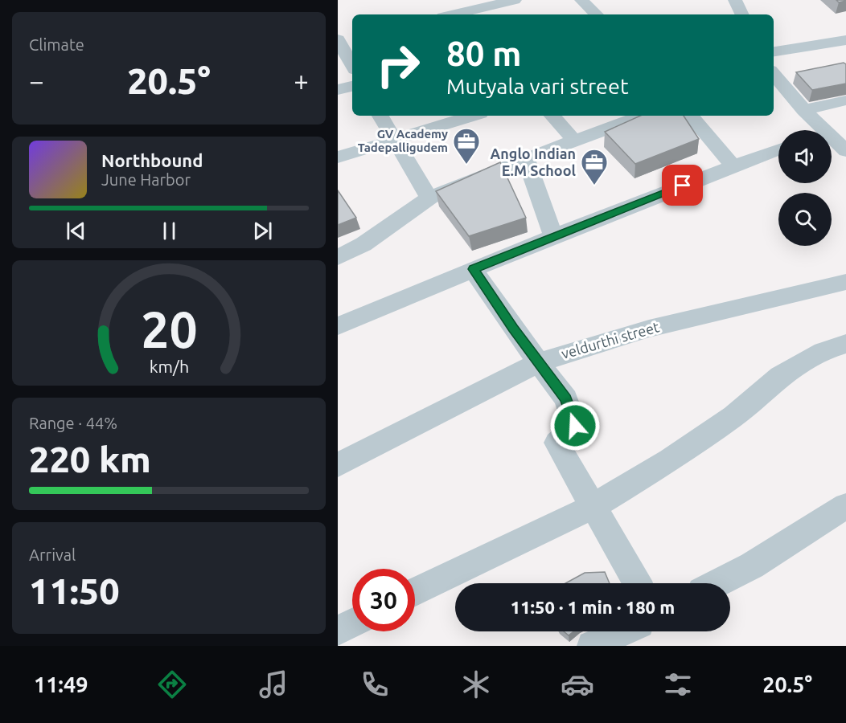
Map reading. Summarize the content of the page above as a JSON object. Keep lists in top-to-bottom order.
{
  "streets": {
    "street": ["veldurthi street"]
  },
  "places": {
    "office": ["GV Academy Tadepalligudem", "Anglo Indian E.M School"]
  },
  "page": {
    "tile": [
      "Climate",
      ["Range · 44%", "220 km"],
      ["Arrival", "11:50"]
    ],
    "turn": ["80 m", "Mutyala vari street"],
    "heat": ["−", "20.5°", "+"],
    "song": ["Northbound", "June Harbor"],
    "limit": "30",
    "trip": "11:50 · 1 min · 180 m",
    "tabs": ["11:49", "20.5°"],
    "gauge": ["20", "km/h"]
  }
}
